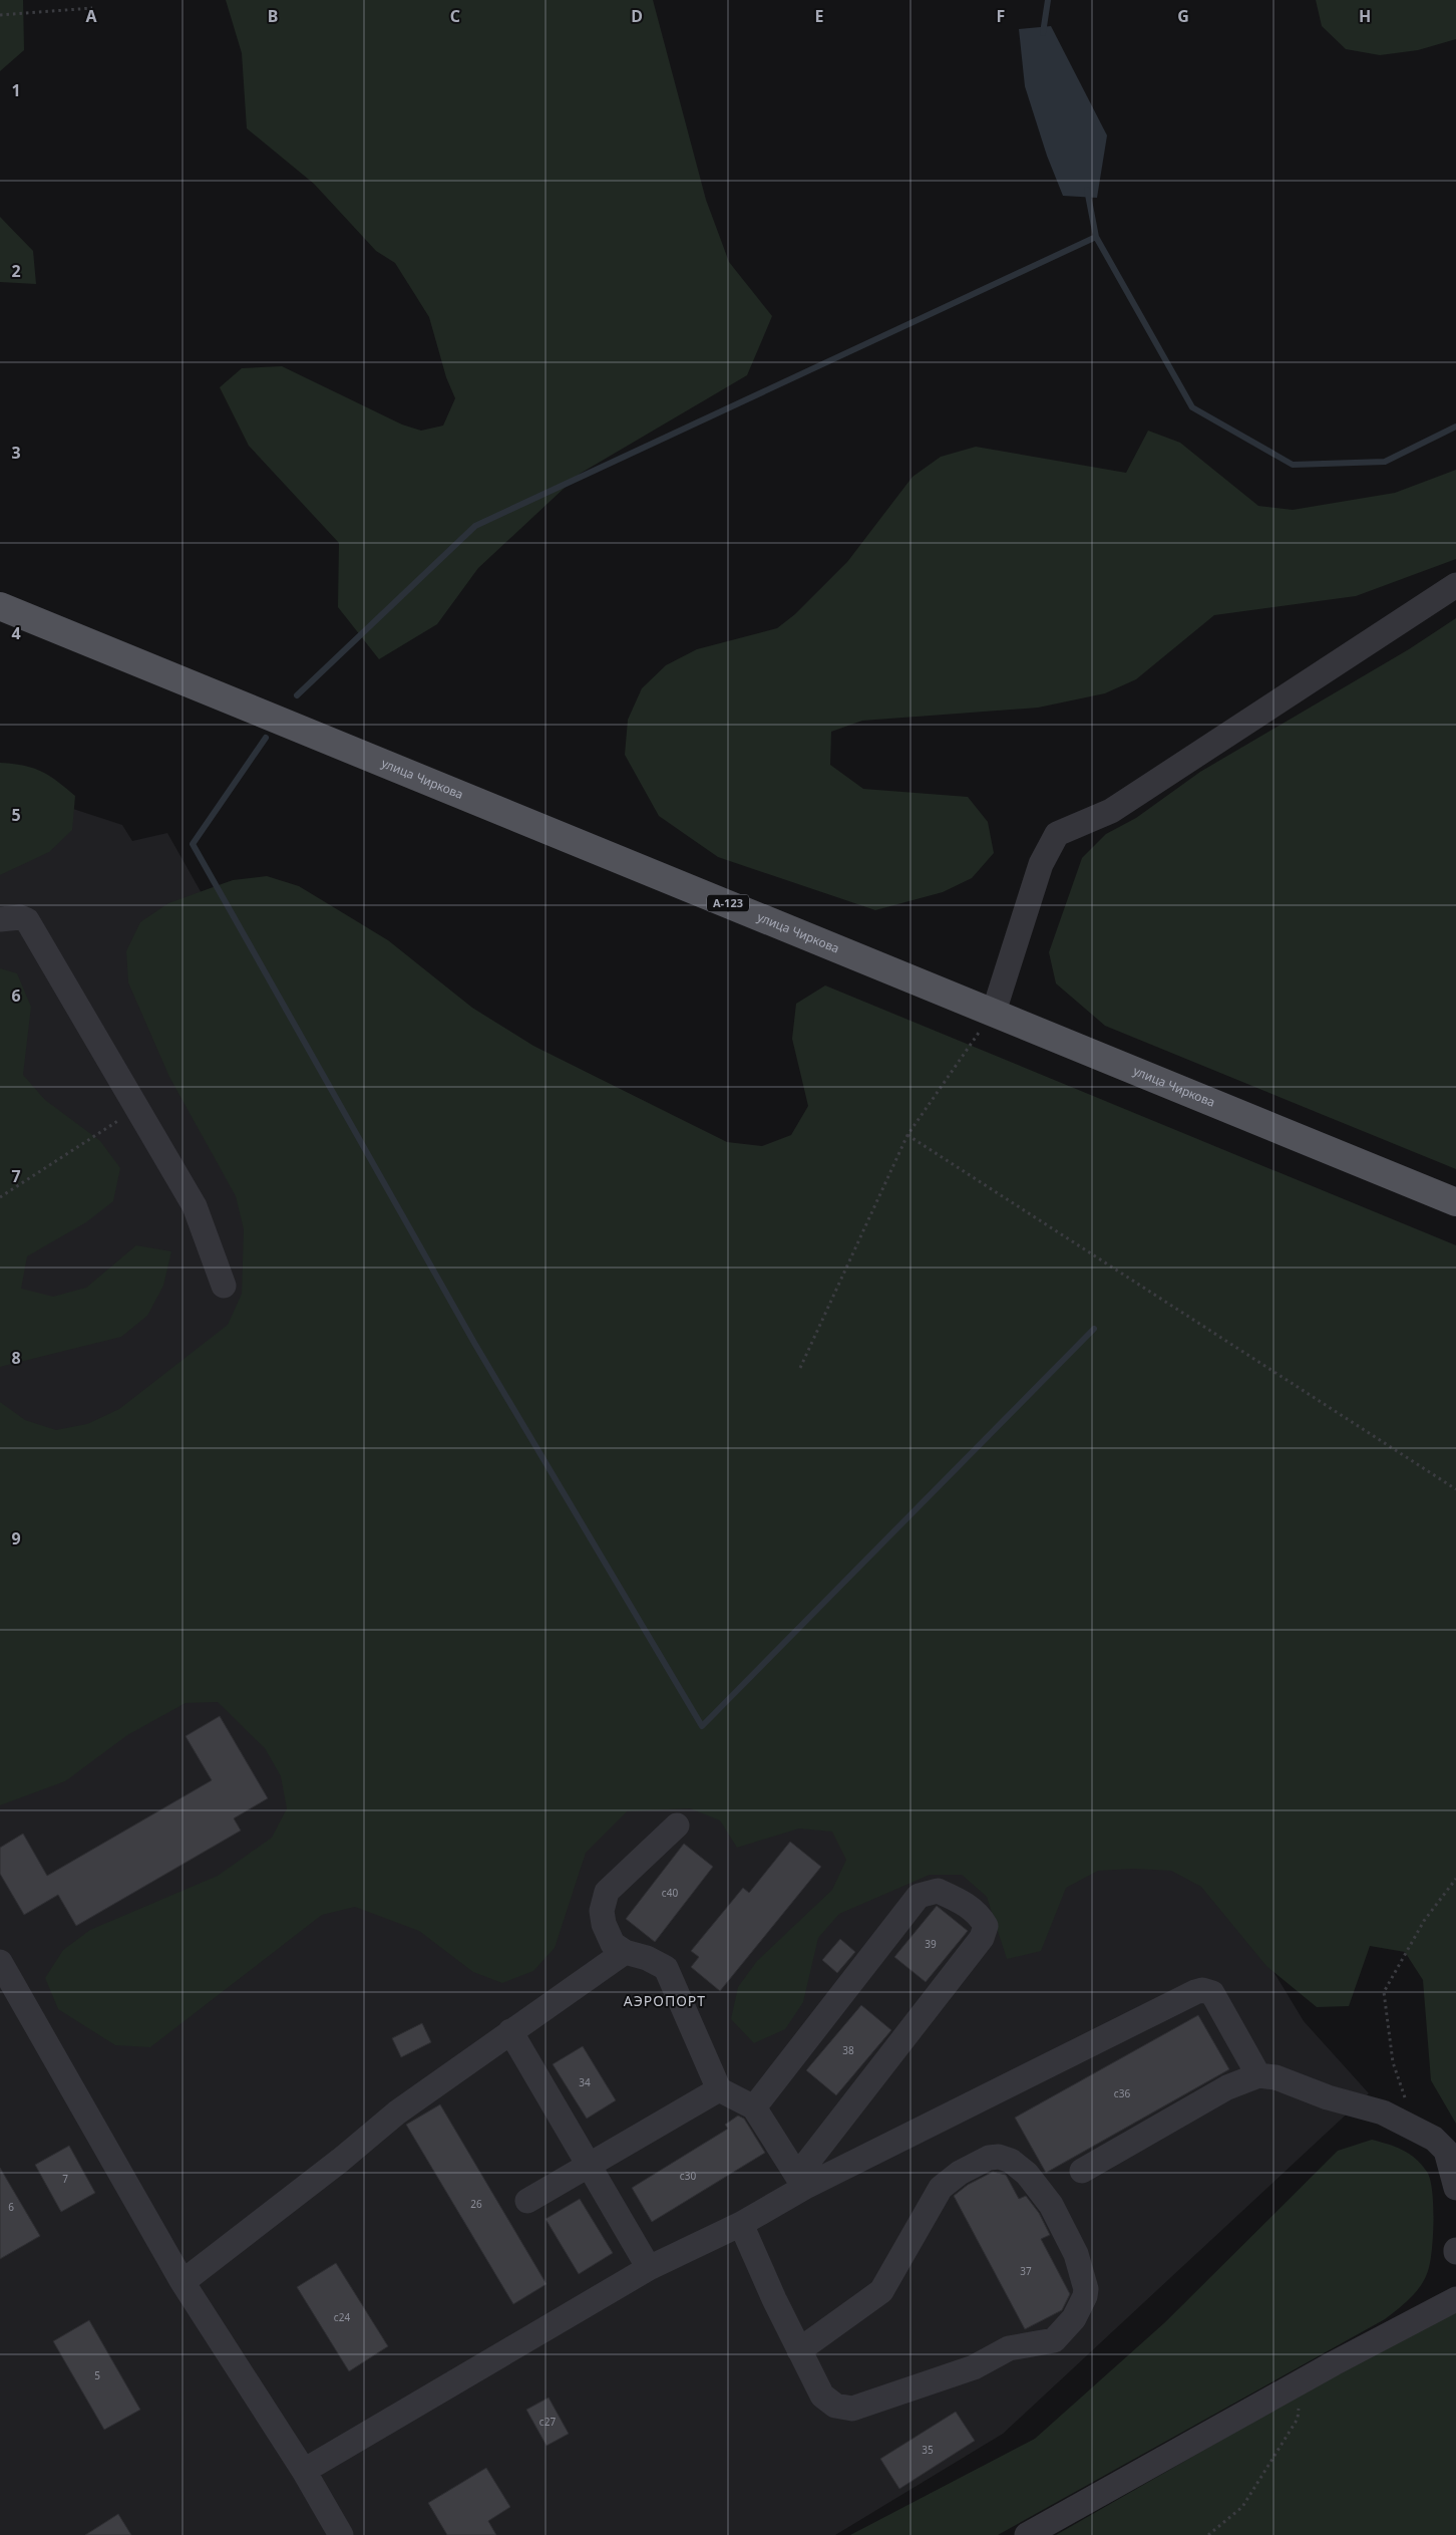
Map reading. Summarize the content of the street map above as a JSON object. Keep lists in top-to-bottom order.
{
  "streets": {
    "main road": ["улица Чиркова", "А-123"]
  },
  "districts": ["АЭРОПОРТ"],
  "house_numbers": [
    "с40",
    "39",
    "38",
    "34",
    "с36",
    "с30",
    "7",
    "26",
    "6",
    "37",
    "с24",
    "5",
    "с27",
    "35"
  ],
  "grid": {
    "columns": [
      "A",
      "B",
      "C",
      "D",
      "E",
      "F",
      "G",
      "H"
    ],
    "rows": [
      "1",
      "2",
      "3",
      "4",
      "5",
      "6",
      "7",
      "8",
      "9"
    ]
  }
}
